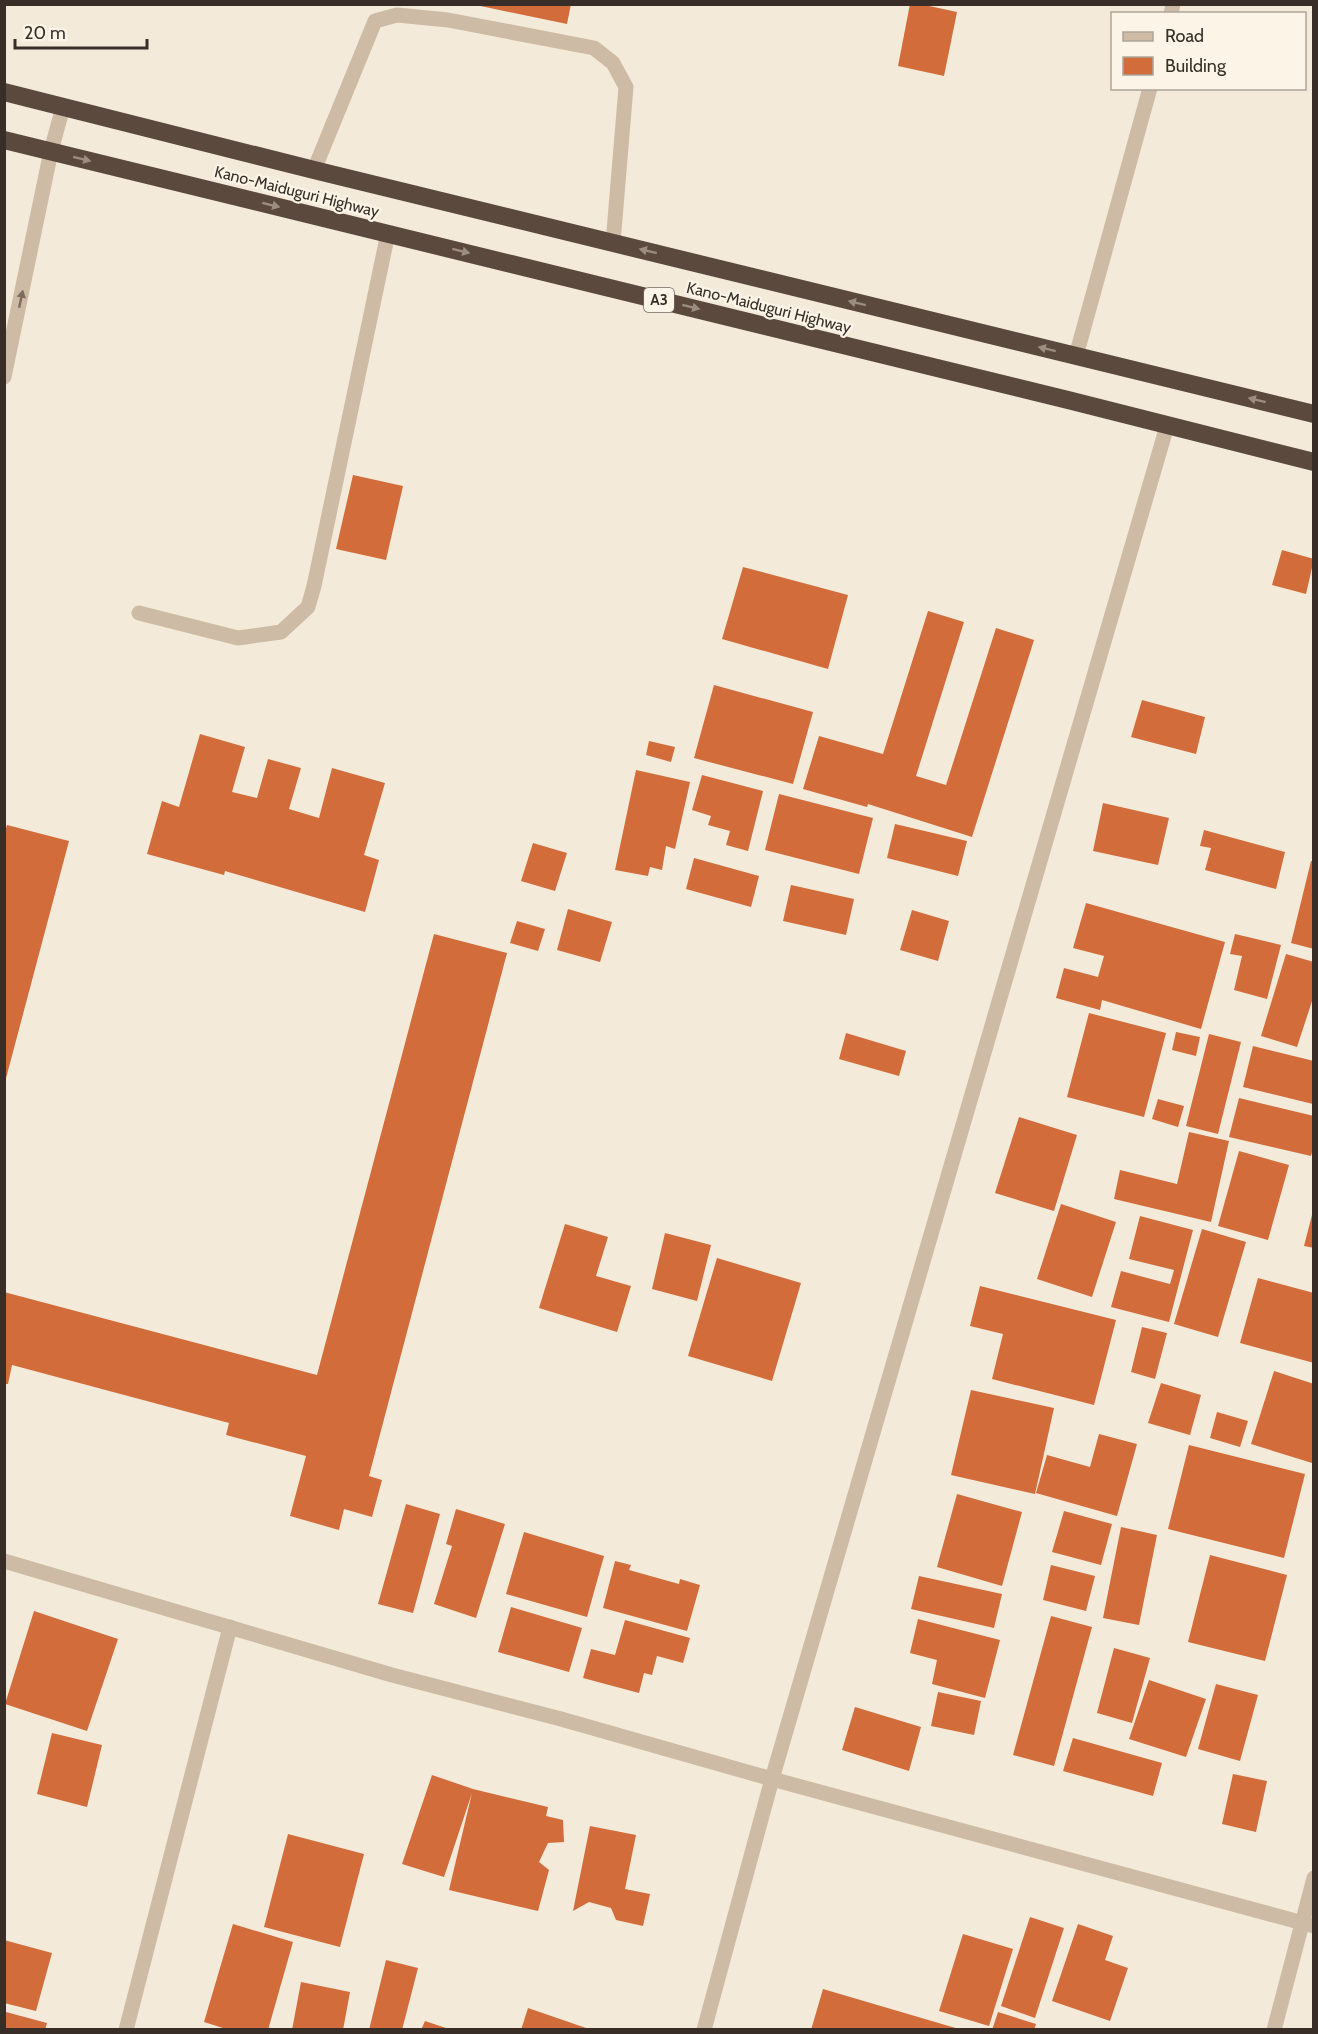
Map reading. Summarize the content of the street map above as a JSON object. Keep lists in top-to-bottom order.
{
  "streets": {
    "highway": ["Kano-Maiduguri Highway", "A3"]
  },
  "legend": ["Road", "Building"],
  "scale_bar": "20 m"
}
